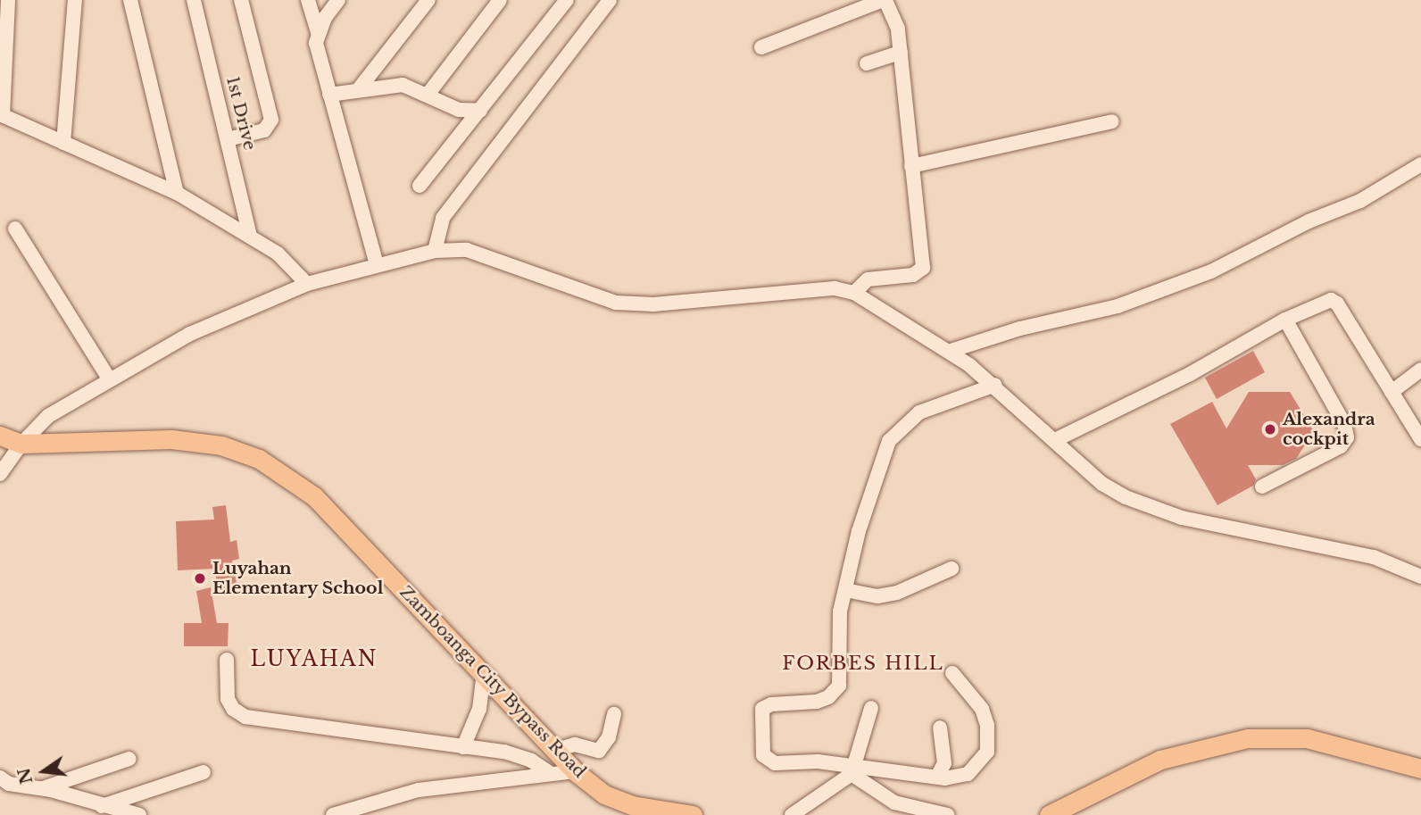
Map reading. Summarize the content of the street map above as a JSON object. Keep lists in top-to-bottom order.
{
  "streets": {
    "main road": ["Zamboanga City Bypass Road"],
    "street": ["1st Drive"]
  },
  "districts": ["LUYAHAN", "FORBES HILL"],
  "places": ["Alexandra cockpit", "Luyahan Elementary School"],
  "north": "left"
}
